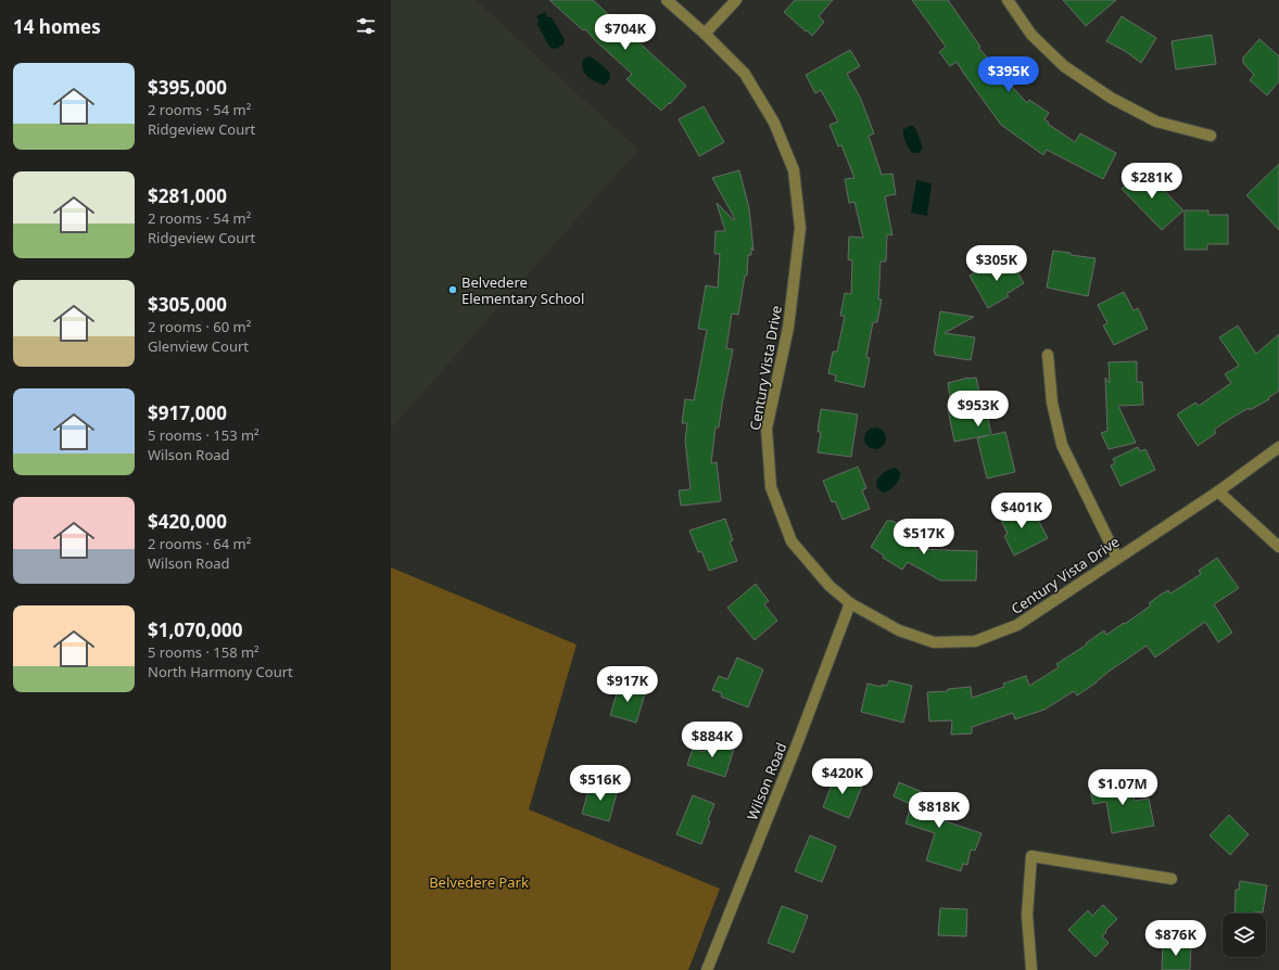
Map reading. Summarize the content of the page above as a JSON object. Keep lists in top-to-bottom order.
{
  "streets": {
    "street": ["Century Vista Drive", "Wilson Road"]
  },
  "crossings": [
    ["Century Vista Drive", "Wilson Road"]
  ],
  "parks": ["Belvedere Park"],
  "places": ["Belvedere Elementary School"],
  "page": {
    "heading": "14 homes",
    "price": [
      "$704K",
      "$395K",
      "$281K",
      "$305K",
      "$953K",
      "$401K",
      "$517K",
      "$917K",
      "$884K",
      "$420K",
      "$516K",
      "$1.07M",
      "$818K",
      "$876K"
    ],
    "list": [
      {
        "name": "$395,000",
        "note": "2 rooms · 54 m² · Ridgeview Court"
      },
      {
        "name": "$281,000",
        "note": "2 rooms · 54 m² · Ridgeview Court"
      },
      {
        "name": "$305,000",
        "note": "2 rooms · 60 m² · Glenview Court"
      },
      {
        "name": "$917,000",
        "note": "5 rooms · 153 m² · Wilson Road"
      },
      {
        "name": "$420,000",
        "note": "2 rooms · 64 m² · Wilson Road"
      },
      {
        "name": "$1,070,000",
        "note": "5 rooms · 158 m² · North Harmony Court"
      }
    ]
  }
}
